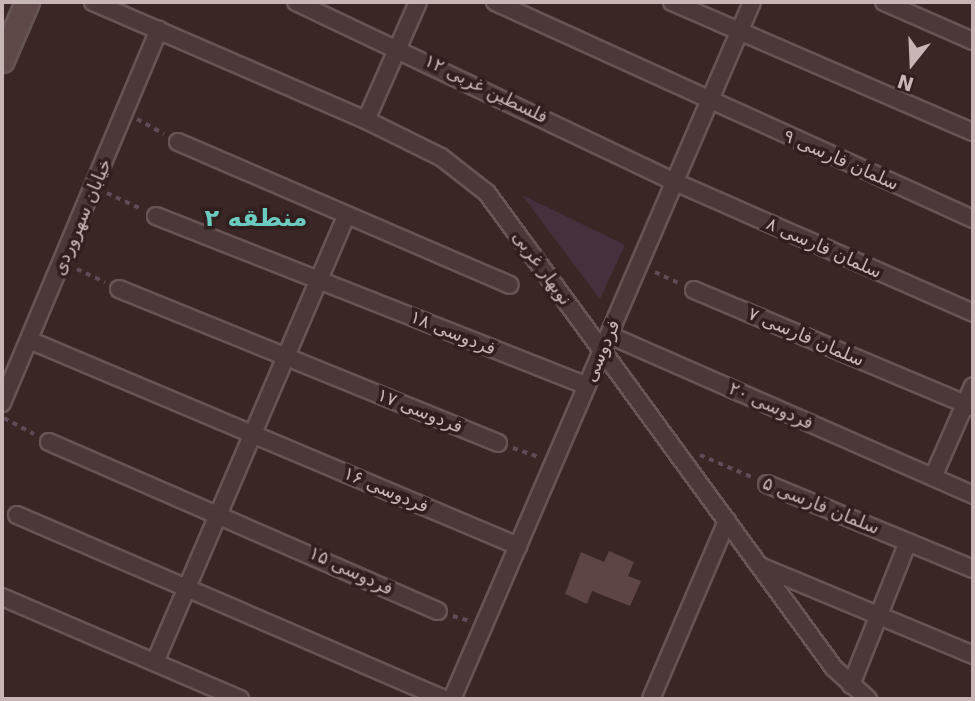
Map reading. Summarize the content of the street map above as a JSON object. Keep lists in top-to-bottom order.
{
  "streets": {
    "street": [
      "فلسطین غربی ۱۲",
      "سلمان فارسی ۹",
      "خیابان سهروردی",
      "سلمان فارسی ۸",
      "نوبهار غربی",
      "فردوسی ۱۸",
      "سلمان فارسی ۷",
      "فردوسی",
      "فردوسی ۲۰",
      "فردوسی ۱۷",
      "فردوسی ۱۶",
      "سلمان فارسی ۵",
      "فردوسی ۱۵"
    ]
  },
  "crossings": [
    ["فلسطین غربی ۱۲", "سلمان فارسی ۸"],
    ["فلسطین غربی ۱۲", "فردوسی"],
    ["سلمان فارسی ۹", "فردوسی"],
    ["خیابان سهروردی", "نوبهار غربی"],
    ["خیابان سهروردی", "فردوسی ۱۶"],
    ["سلمان فارسی ۸", "فردوسی"],
    ["نوبهار غربی", "فردوسی"],
    ["نوبهار غربی", "سلمان فارسی ۵"],
    ["فردوسی ۱۸", "فردوسی"],
    ["فردوسی", "فردوسی ۲۰"],
    ["فردوسی", "فردوسی ۱۶"]
  ],
  "districts": ["منطقه ۲"],
  "north": "bottom"
}
